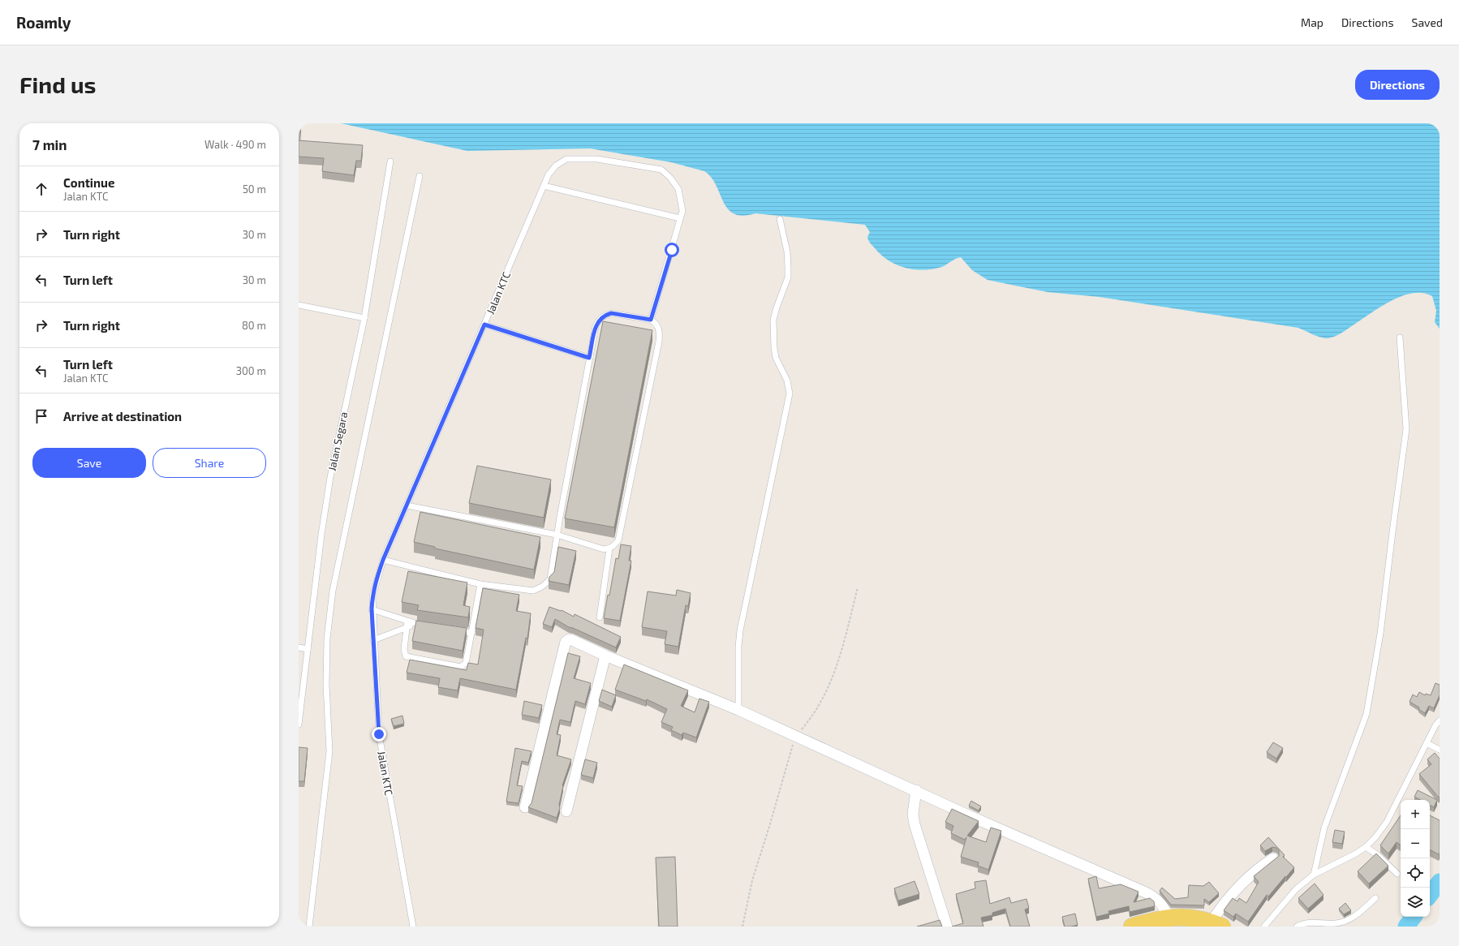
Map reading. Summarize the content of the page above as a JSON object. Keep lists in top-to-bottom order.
{
  "streets": {
    "lane": ["Jalan KTC", "Jalan Segara"]
  },
  "page": {
    "header": "Roamly",
    "nav": ["Map", "Directions", "Saved"],
    "buttons": [
      "Directions",
      ["Save", "Share"]
    ],
    "title": "Find us",
    "heading": ["7 min", "Walk · 490 m"],
    "list": [
      ["Continue", "Jalan KTC", "50 m"],
      ["Turn right", "30 m"],
      ["Turn left", "30 m"],
      ["Turn right", "80 m"],
      ["Turn left", "Jalan KTC", "300 m"],
      "Arrive at destination"
    ],
    "map_buttons": ["+", "−"]
  }
}
